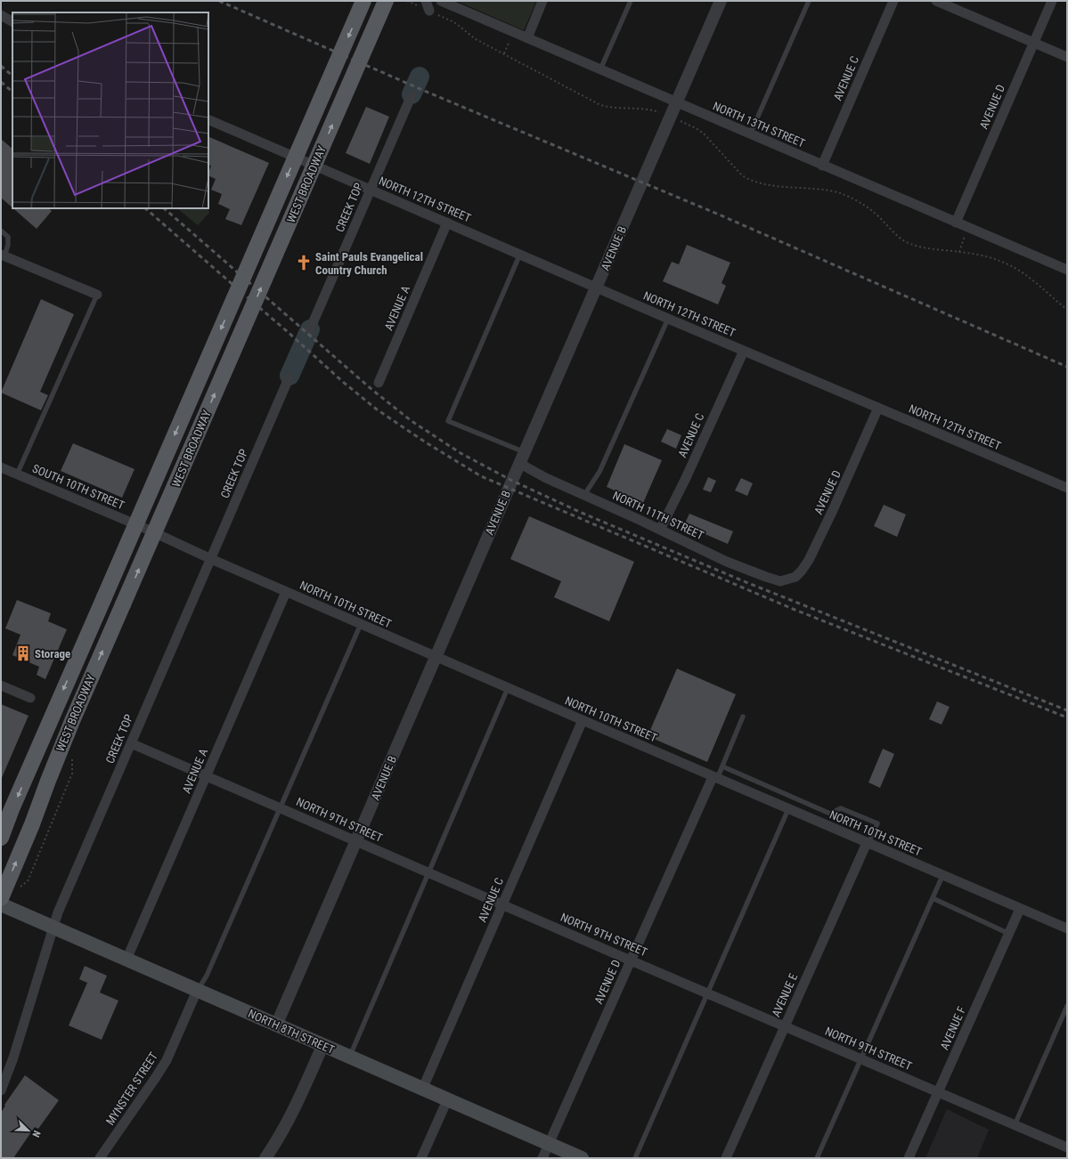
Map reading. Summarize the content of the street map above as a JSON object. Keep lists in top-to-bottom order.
{
  "streets": {
    "main road": ["WEST BROADWAY", "NORTH 8TH STREET"],
    "street": [
      "AVENUE C",
      "AVENUE D",
      "NORTH 13TH STREET",
      "NORTH 12TH STREET",
      "CREEK TOP",
      "AVENUE B",
      "AVENUE A",
      "SOUTH 10TH STREET",
      "NORTH 11TH STREET",
      "NORTH 10TH STREET",
      "NORTH 9TH STREET",
      "AVENUE E",
      "AVENUE F",
      "MYNSTER STREET"
    ]
  },
  "crossings": [
    ["AVENUE C", "NORTH 13TH STREET"],
    ["AVENUE C", "NORTH 12TH STREET"],
    ["AVENUE C", "NORTH 11TH STREET"],
    ["AVENUE C", "NORTH 10TH STREET"],
    ["AVENUE C", "NORTH 9TH STREET"],
    ["AVENUE C", "NORTH 8TH STREET"],
    ["AVENUE D", "NORTH 13TH STREET"],
    ["AVENUE D", "NORTH 12TH STREET"],
    ["AVENUE D", "NORTH 11TH STREET"],
    ["AVENUE D", "NORTH 10TH STREET"],
    ["AVENUE D", "NORTH 9TH STREET"],
    ["AVENUE D", "NORTH 8TH STREET"],
    ["NORTH 13TH STREET", "AVENUE B"],
    ["NORTH 12TH STREET", "CREEK TOP"],
    ["NORTH 12TH STREET", "AVENUE B"],
    ["NORTH 12TH STREET", "AVENUE A"],
    ["CREEK TOP", "NORTH 10TH STREET"],
    ["CREEK TOP", "NORTH 9TH STREET"],
    ["CREEK TOP", "NORTH 8TH STREET"],
    ["AVENUE B", "NORTH 11TH STREET"],
    ["AVENUE B", "NORTH 10TH STREET"],
    ["AVENUE B", "NORTH 9TH STREET"],
    ["AVENUE B", "NORTH 8TH STREET"],
    ["AVENUE A", "NORTH 10TH STREET"],
    ["AVENUE A", "NORTH 9TH STREET"],
    ["AVENUE A", "NORTH 8TH STREET"],
    ["SOUTH 10TH STREET", "NORTH 10TH STREET"],
    ["NORTH 10TH STREET", "AVENUE E"],
    ["NORTH 10TH STREET", "AVENUE F"],
    ["NORTH 9TH STREET", "AVENUE E"],
    ["NORTH 9TH STREET", "AVENUE F"],
    ["NORTH 8TH STREET", "MYNSTER STREET"]
  ],
  "places": {
    "church": ["Saint Pauls Evangelical Country Church"],
    "building": ["Storage"]
  },
  "north": "bottom right"
}
